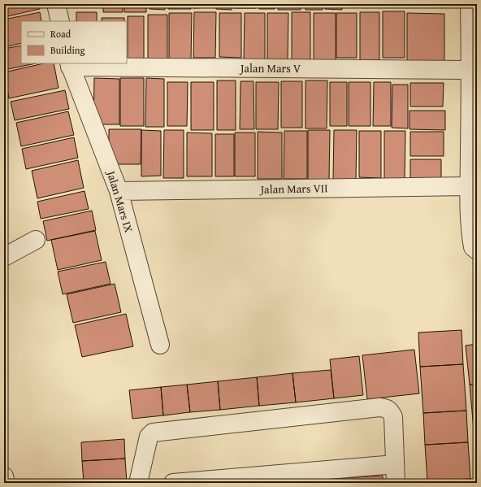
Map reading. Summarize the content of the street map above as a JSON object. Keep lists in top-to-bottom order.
{
  "streets": {
    "street": ["Jalan Mars V", "Jalan Mars VII", "Jalan Mars IX"]
  },
  "crossings": [
    ["Jalan Mars V", "Jalan Mars IX"],
    ["Jalan Mars VII", "Jalan Mars IX"]
  ],
  "legend": ["Road", "Building"]
}
